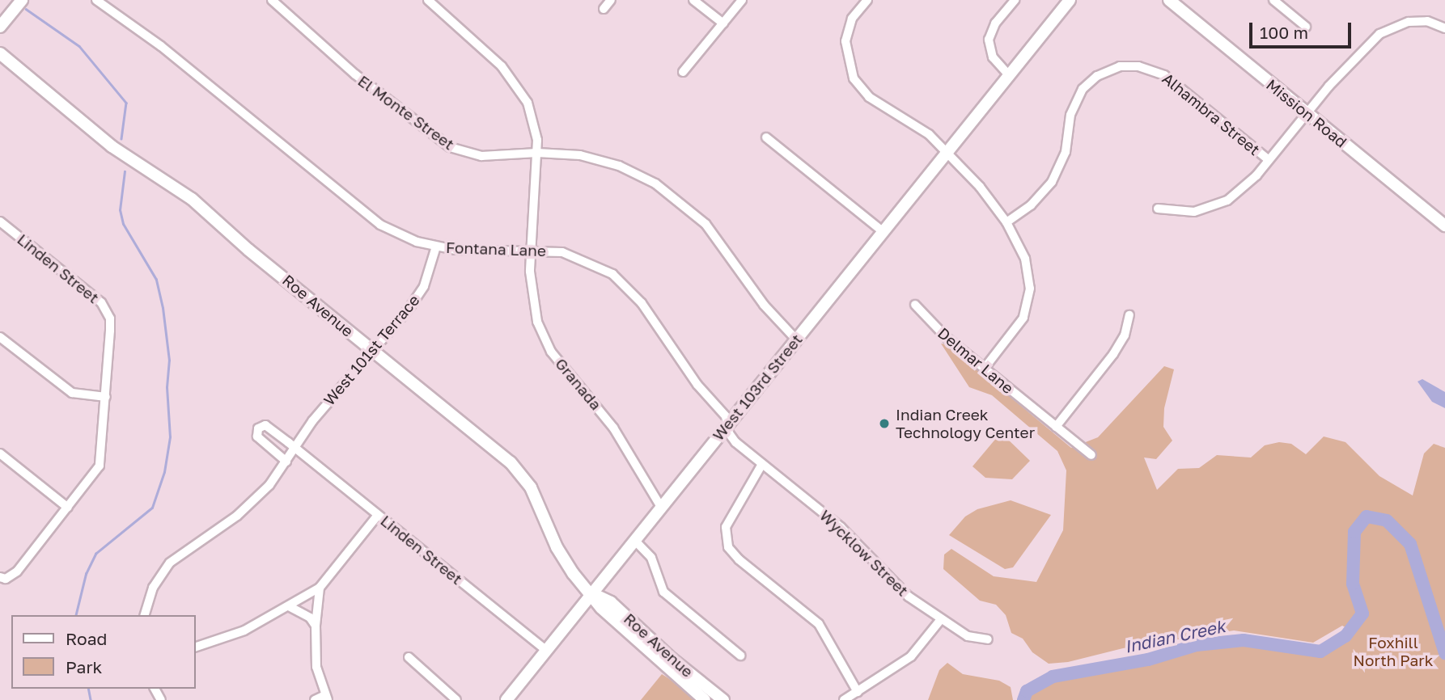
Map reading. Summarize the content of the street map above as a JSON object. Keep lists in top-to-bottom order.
{
  "streets": {
    "main road": ["Mission Road", "Roe Avenue", "West 103rd Street"],
    "street": [
      "El Monte Street",
      "Alhambra Street",
      "Fontana Lane",
      "Linden Street",
      "West 101st Terrace",
      "Delmar Lane",
      "Granada",
      "Wycklow Street"
    ]
  },
  "crossings": [
    ["El Monte Street", "West 103rd Street"],
    ["Fontana Lane", "West 101st Terrace"],
    ["Fontana Lane", "Granada"],
    ["Fontana Lane", "West 103rd Street"],
    ["Fontana Lane", "Wycklow Street"],
    ["Linden Street", "West 101st Terrace"],
    ["Linden Street", "West 103rd Street"],
    ["Roe Avenue", "West 101st Terrace"],
    ["Roe Avenue", "West 103rd Street"],
    ["Granada", "West 103rd Street"],
    ["West 103rd Street", "Wycklow Street"]
  ],
  "water": ["Indian Creek"],
  "parks": ["Foxhill North Park"],
  "places": ["Indian Creek Technology Center"],
  "legend": ["Road", "Park"],
  "scale_bar": "100 m"
}
